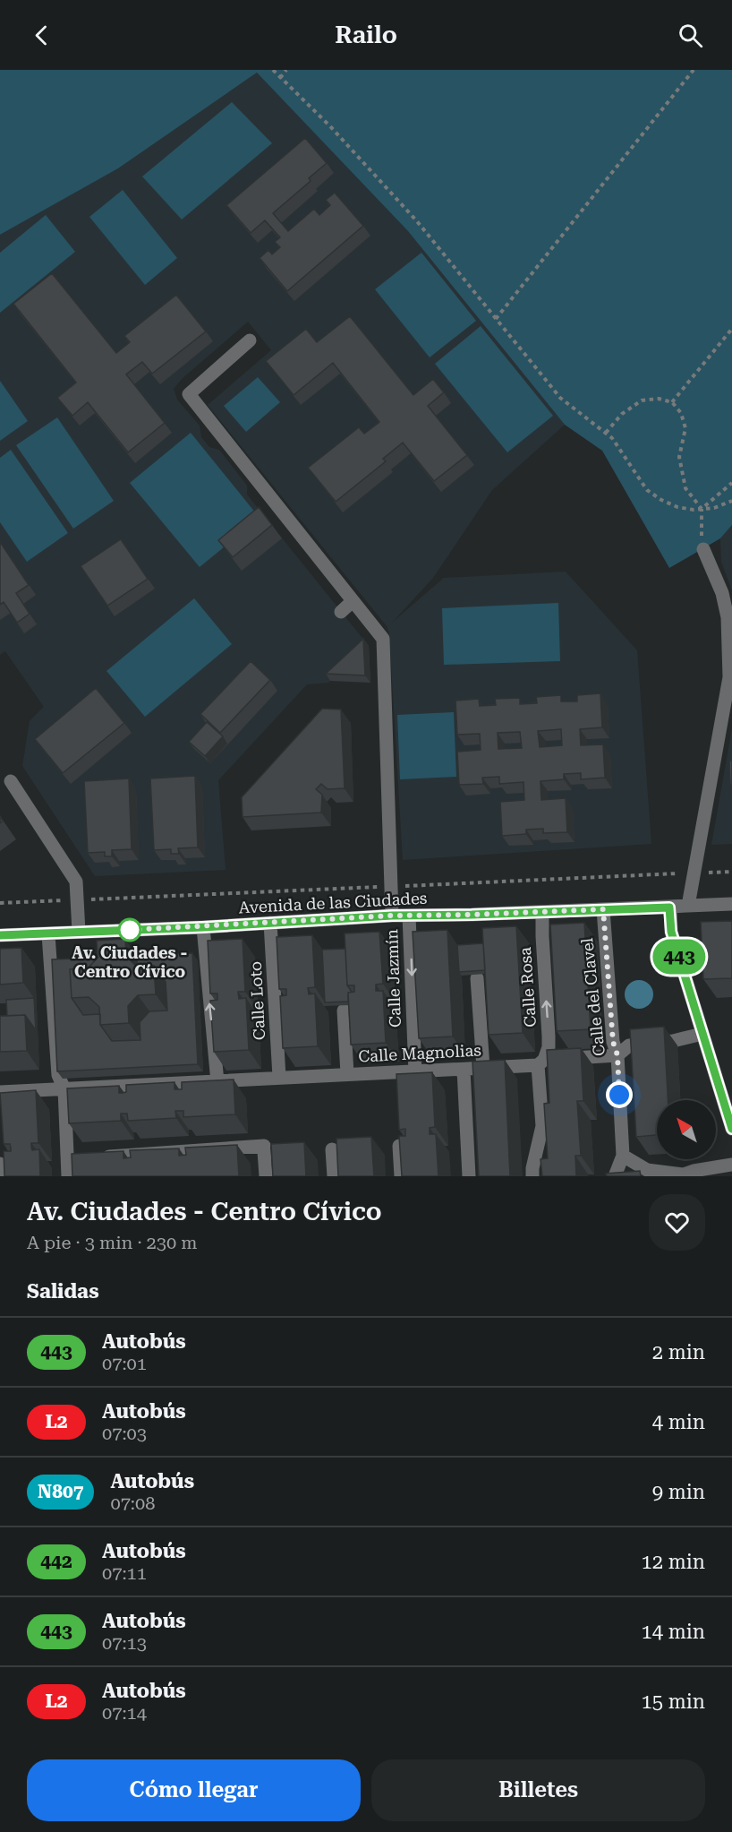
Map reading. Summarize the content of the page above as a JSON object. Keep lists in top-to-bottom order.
{
  "streets": {
    "street": [
      "Avenida de las Ciudades",
      "Calle Jazmín",
      "Calle Rosa",
      "Calle del Clavel",
      "Calle Loto",
      "Calle Magnolias"
    ]
  },
  "crossings": [
    ["Avenida de las Ciudades", "Calle Jazmín"],
    ["Avenida de las Ciudades", "Calle Rosa"],
    ["Avenida de las Ciudades", "Calle del Clavel"],
    ["Avenida de las Ciudades", "Calle Loto"],
    ["Calle Jazmín", "Calle Magnolias"],
    ["Calle Rosa", "Calle Magnolias"],
    ["Calle del Clavel", "Calle Magnolias"],
    ["Calle Loto", "Calle Magnolias"]
  ],
  "places": ["Av. Ciudades - Centro Cívico"],
  "lines": ["bus line 443"],
  "north": "top left",
  "page": {
    "header": "Railo",
    "on_map": "443",
    "heading": [
      ["Av. Ciudades - Centro Cívico", "A pie · 3 min · 230 m"],
      "Salidas"
    ],
    "list": [
      {
        "mark": "443",
        "name": "Autobús",
        "note": "07:01",
        "value": "2 min"
      },
      {
        "mark": "L2",
        "name": "Autobús",
        "note": "07:03",
        "value": "4 min"
      },
      {
        "mark": "N807",
        "name": "Autobús",
        "note": "07:08",
        "value": "9 min"
      },
      {
        "mark": "442",
        "name": "Autobús",
        "note": "07:11",
        "value": "12 min"
      },
      {
        "mark": "443",
        "name": "Autobús",
        "note": "07:13",
        "value": "14 min"
      },
      {
        "mark": "L2",
        "name": "Autobús",
        "note": "07:14",
        "value": "15 min"
      }
    ],
    "buttons": ["Cómo llegar", "Billetes"]
  }
}
